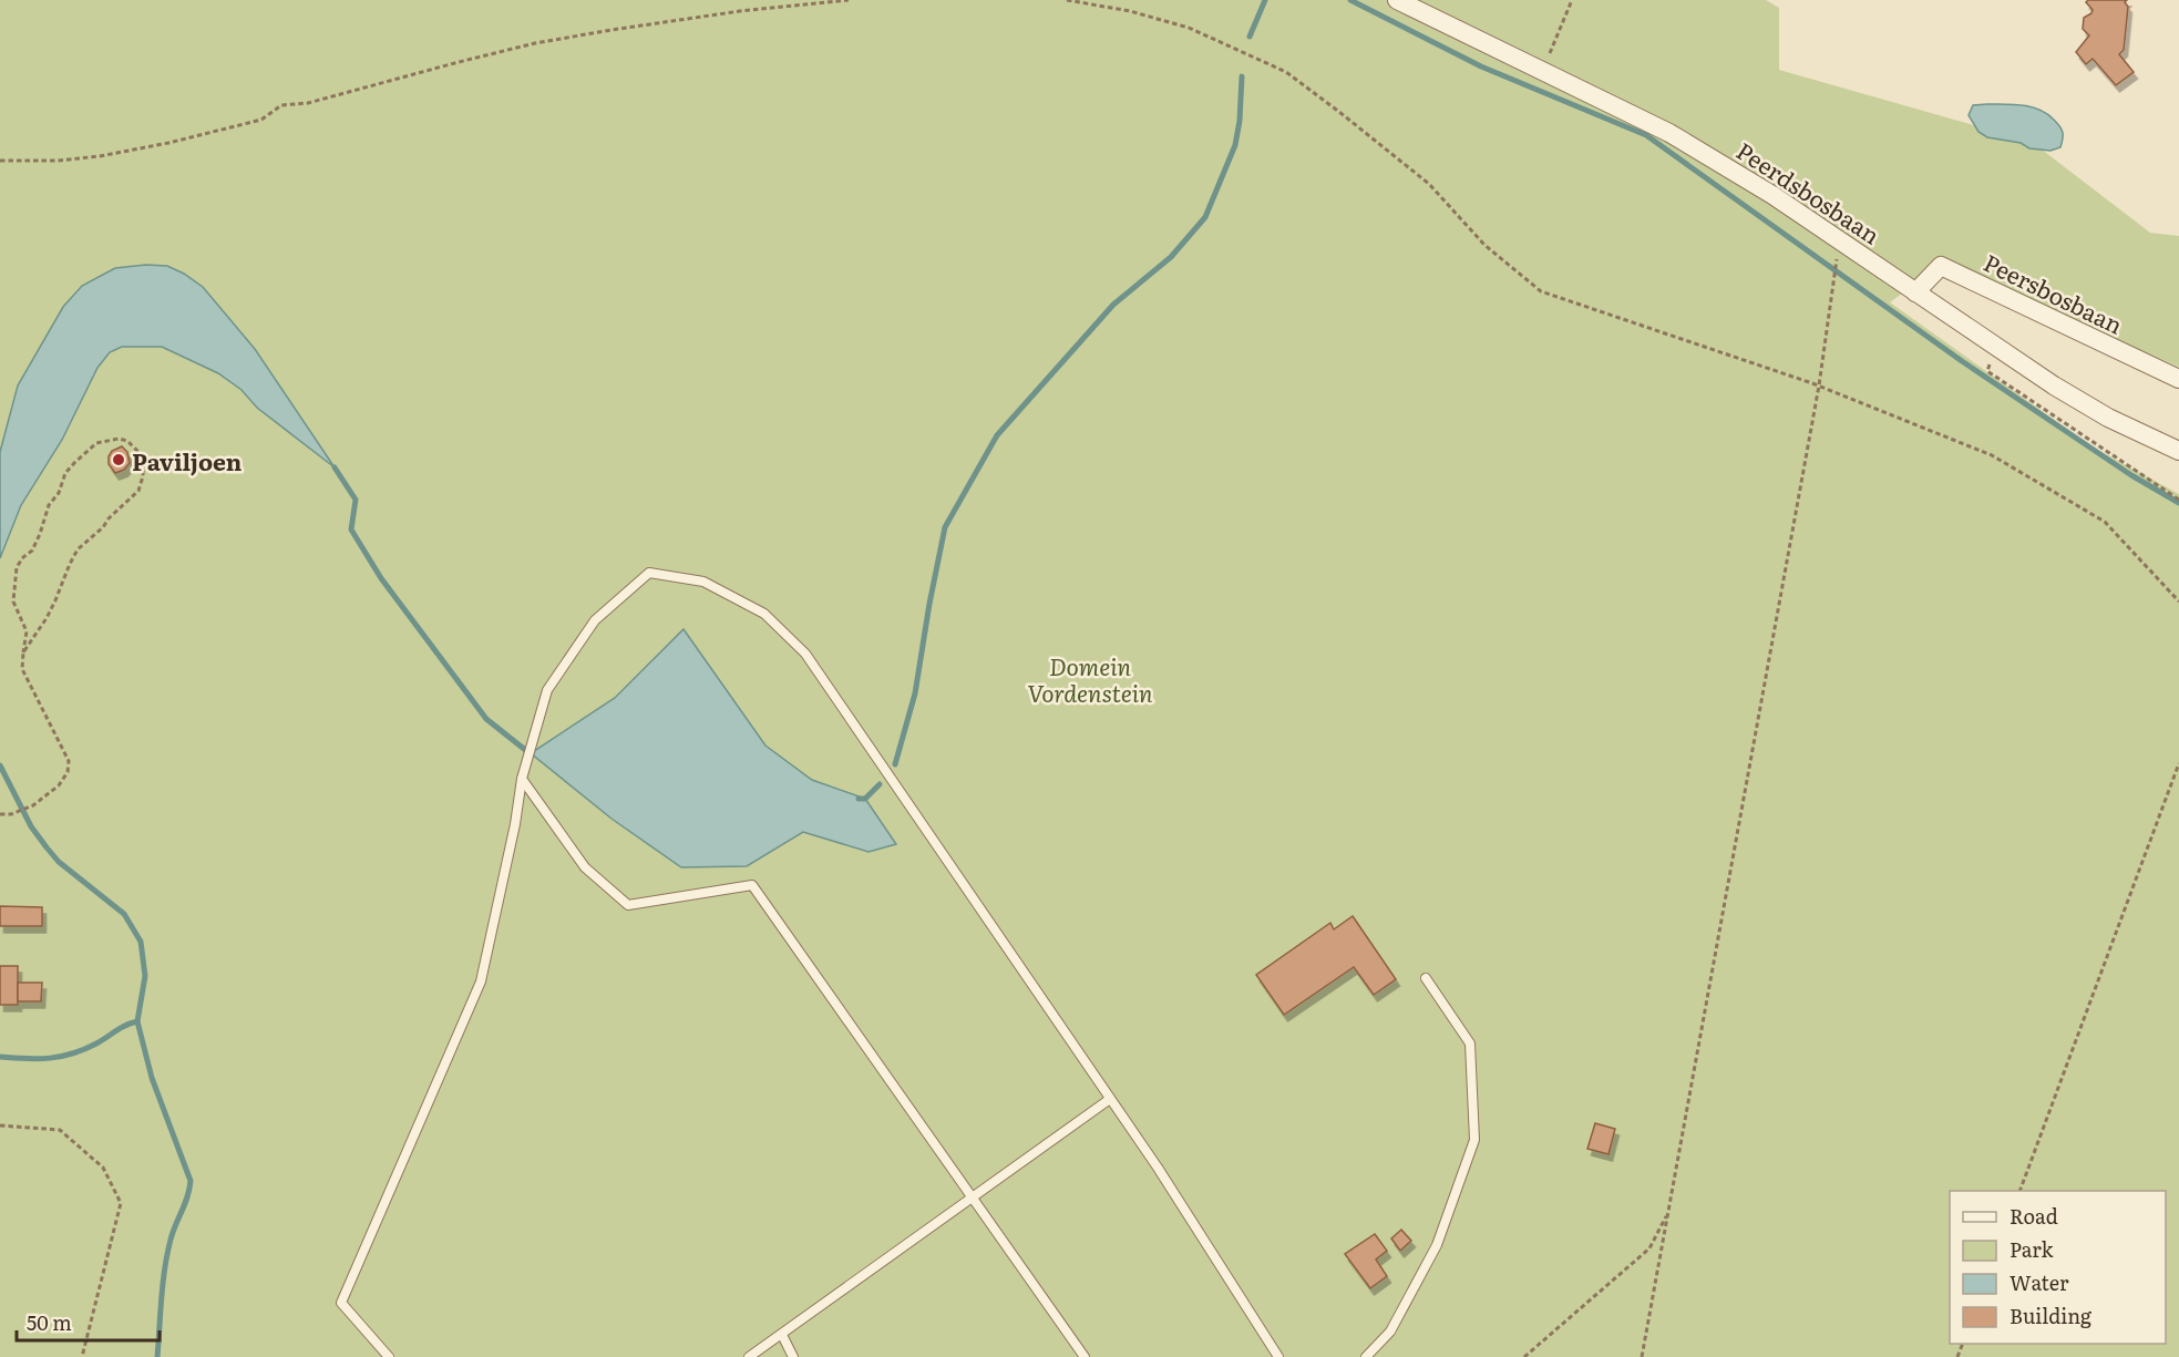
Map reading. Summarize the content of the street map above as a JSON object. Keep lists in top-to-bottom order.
{
  "streets": {
    "street": ["Peerdsbosbaan", "Peersbosbaan"]
  },
  "crossings": [
    ["Peerdsbosbaan", "Peersbosbaan"]
  ],
  "parks": ["Domein Vordenstein"],
  "places": ["Paviljoen"],
  "legend": [
    "Road",
    "Park",
    "Water",
    "Building"
  ],
  "scale_bar": "50 m"
}
